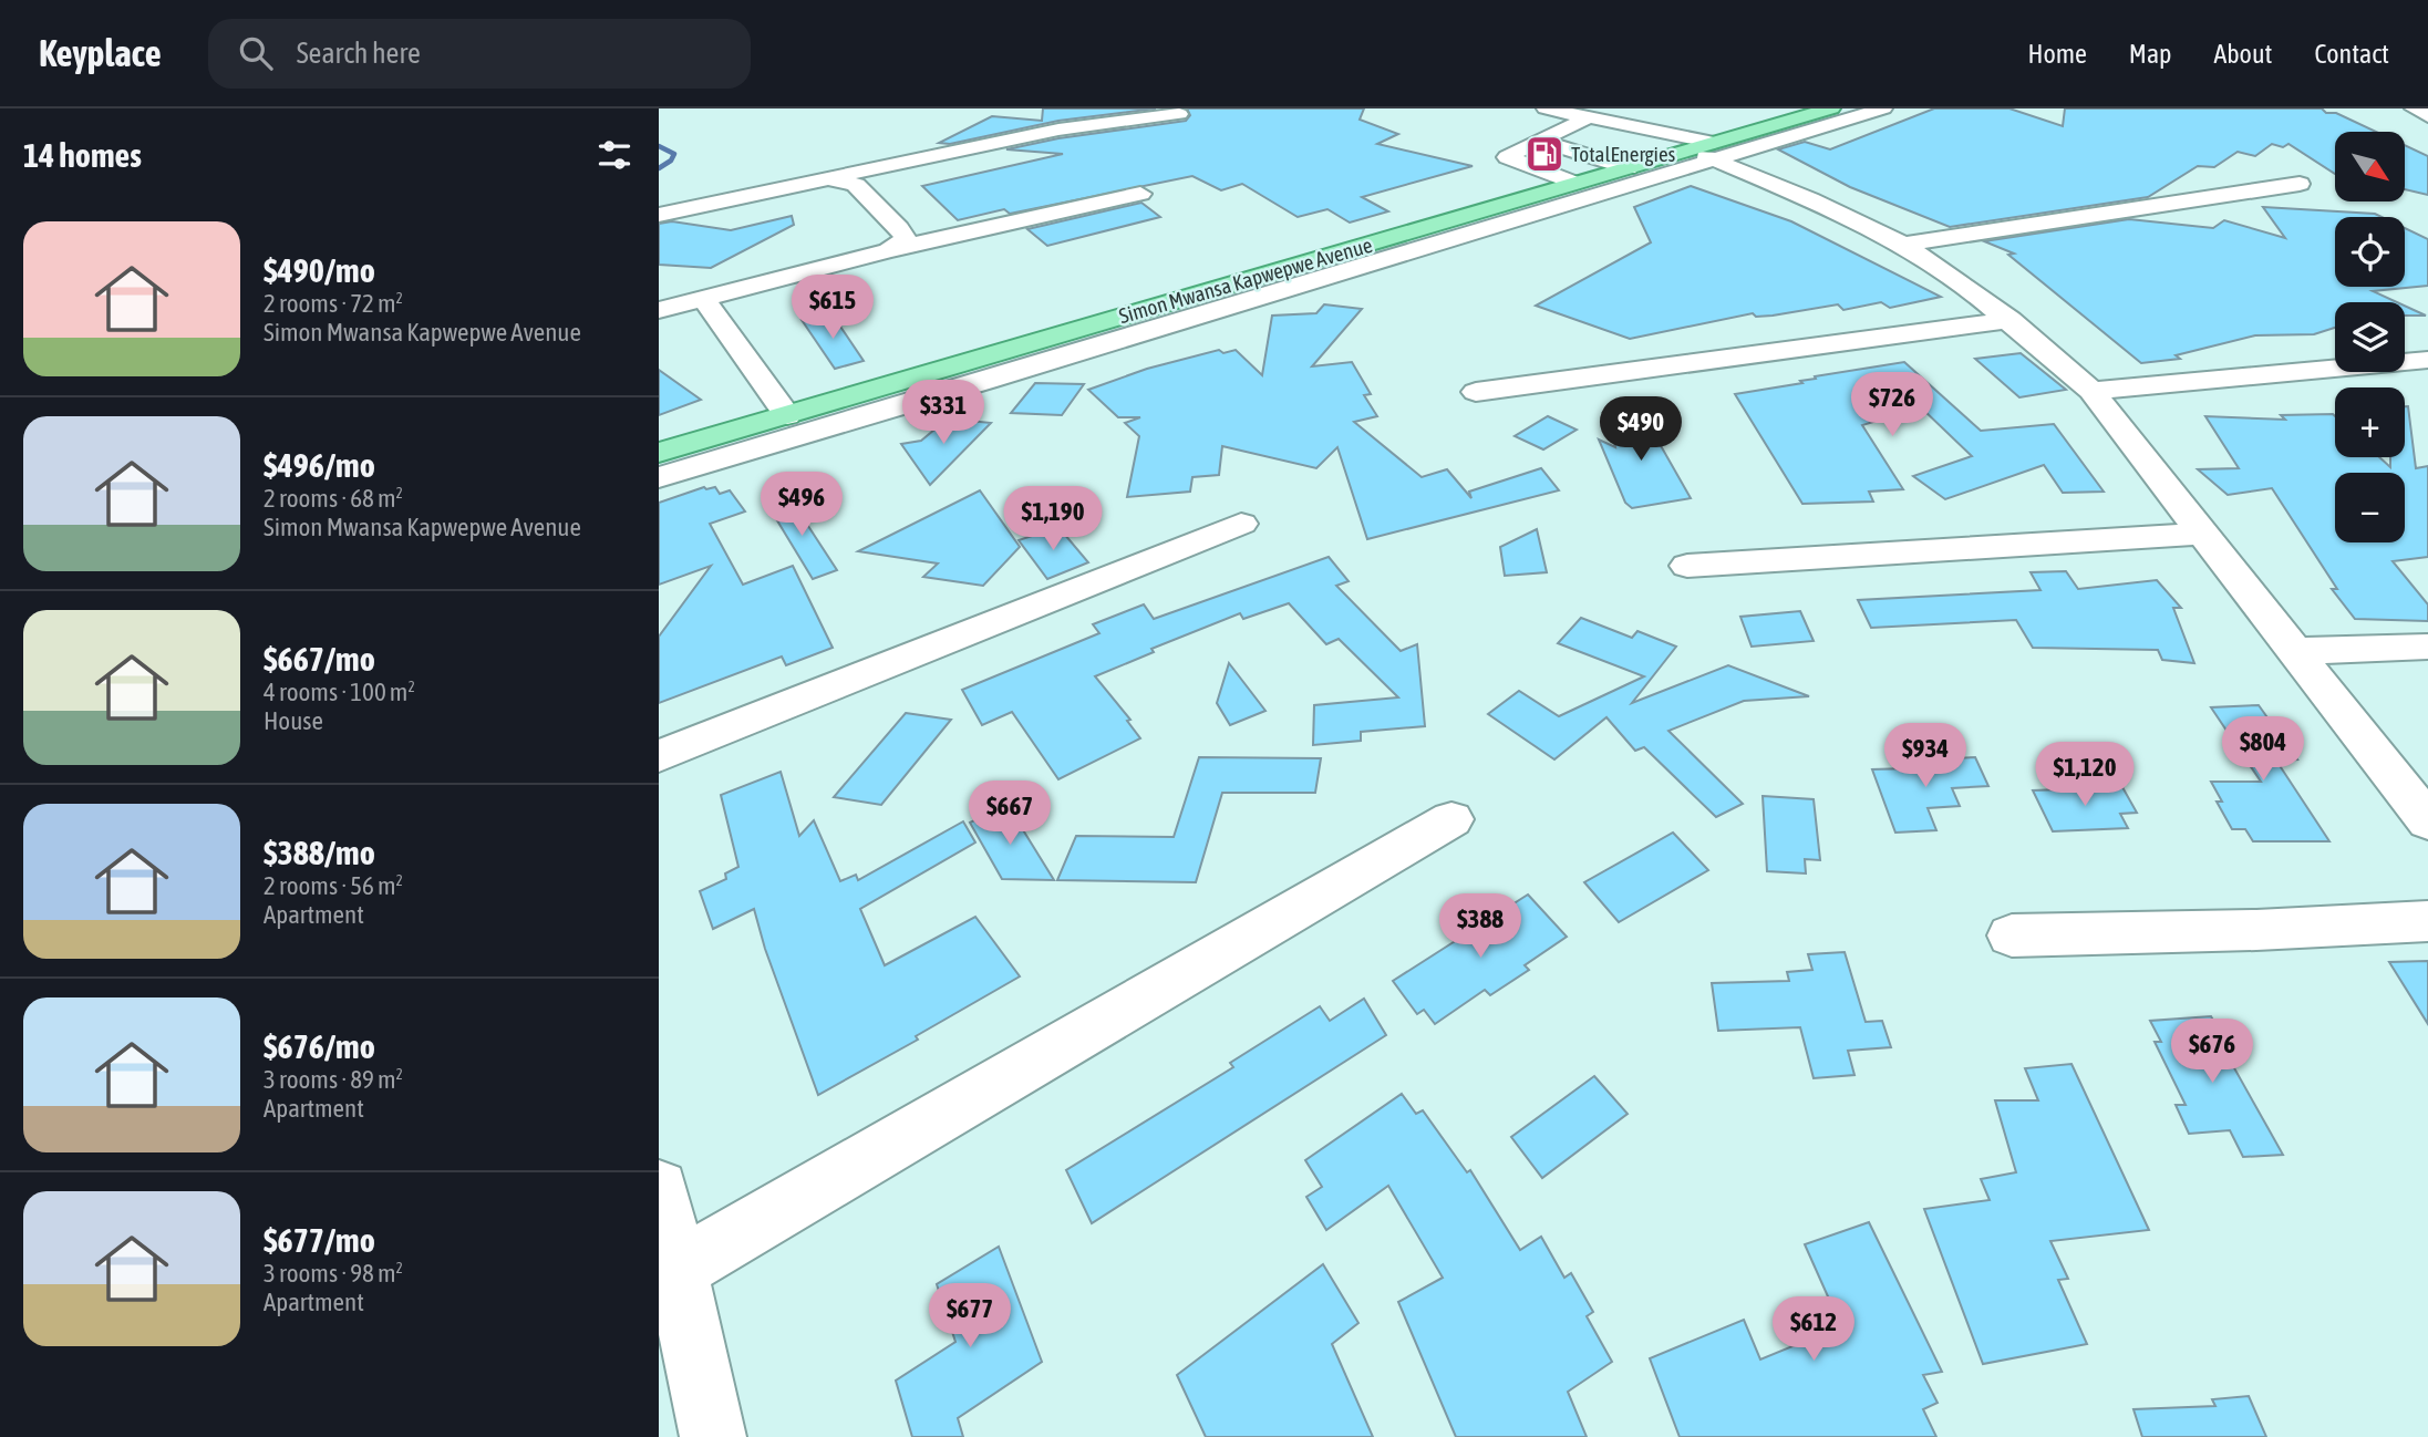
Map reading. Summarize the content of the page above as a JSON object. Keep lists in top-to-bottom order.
{
  "streets": {
    "main road": ["Simon Mwansa Kapwepwe Avenue"]
  },
  "places": {
    "fuel station": ["TotalEnergies"]
  },
  "north": "bottom right",
  "page": {
    "header": "Keyplace",
    "search": "Search here",
    "nav": [
      "Home",
      "Map",
      "About",
      "Contact"
    ],
    "heading": "14 homes",
    "map_buttons": ["+", "−"],
    "list": [
      {
        "name": "$490/mo",
        "note": "2 rooms · 72 m² · Simon Mwansa Kapwepwe Avenue"
      },
      {
        "name": "$496/mo",
        "note": "2 rooms · 68 m² · Simon Mwansa Kapwepwe Avenue"
      },
      {
        "name": "$667/mo",
        "note": "4 rooms · 100 m² · House"
      },
      {
        "name": "$388/mo",
        "note": "2 rooms · 56 m² · Apartment"
      },
      {
        "name": "$676/mo",
        "note": "3 rooms · 89 m² · Apartment"
      },
      {
        "name": "$677/mo",
        "note": "3 rooms · 98 m² · Apartment"
      }
    ],
    "price": [
      "$615",
      "$726",
      "$331",
      "$490",
      "$496",
      "$1,190",
      "$804",
      "$934",
      "$1,120",
      "$667",
      "$388",
      "$676",
      "$677",
      "$612"
    ]
  }
}
